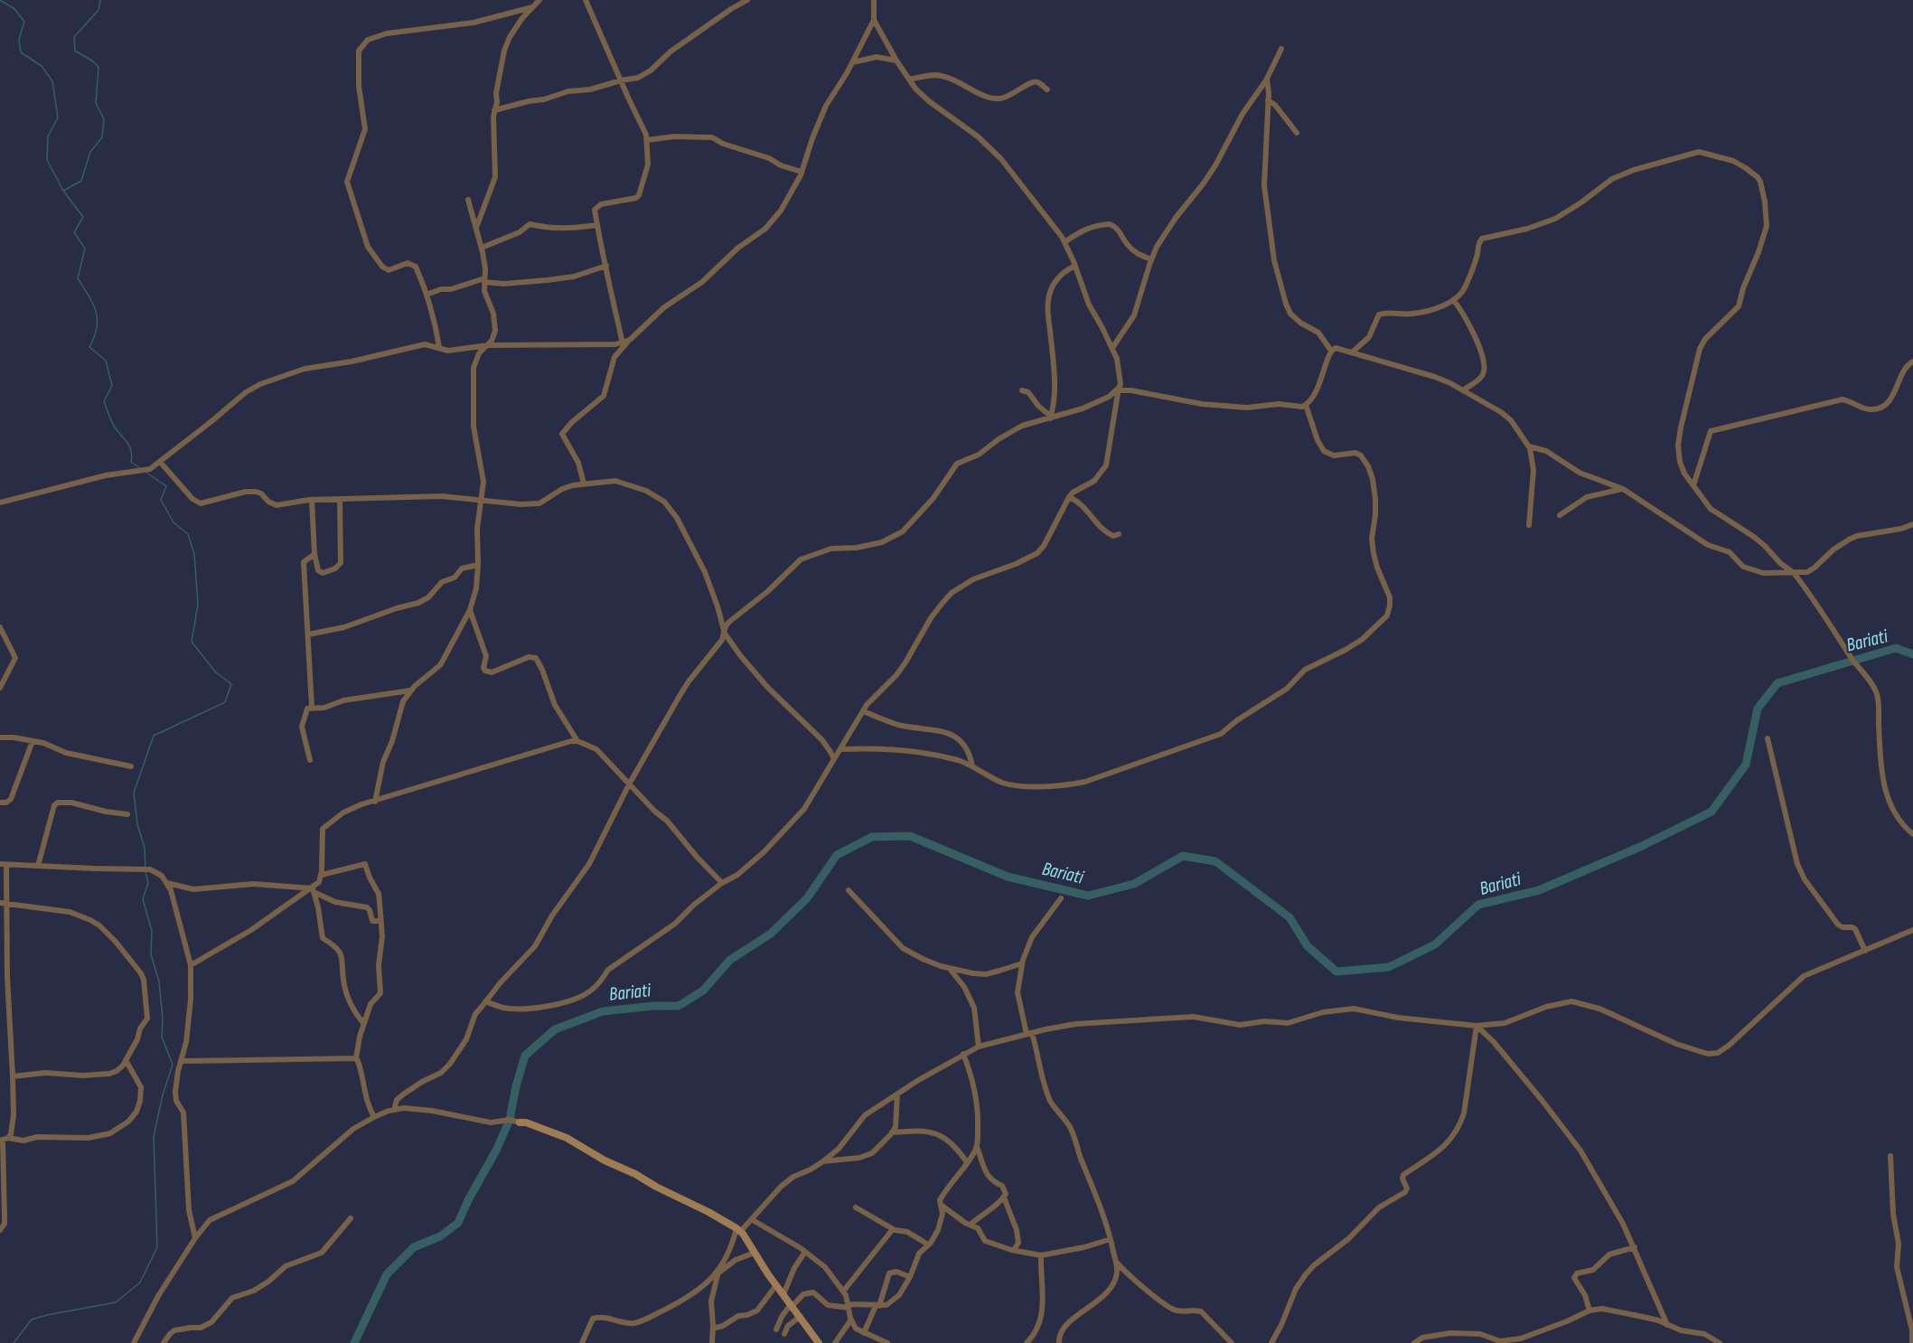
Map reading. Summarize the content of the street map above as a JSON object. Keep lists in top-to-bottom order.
{
  "water": ["Bariati"]
}
